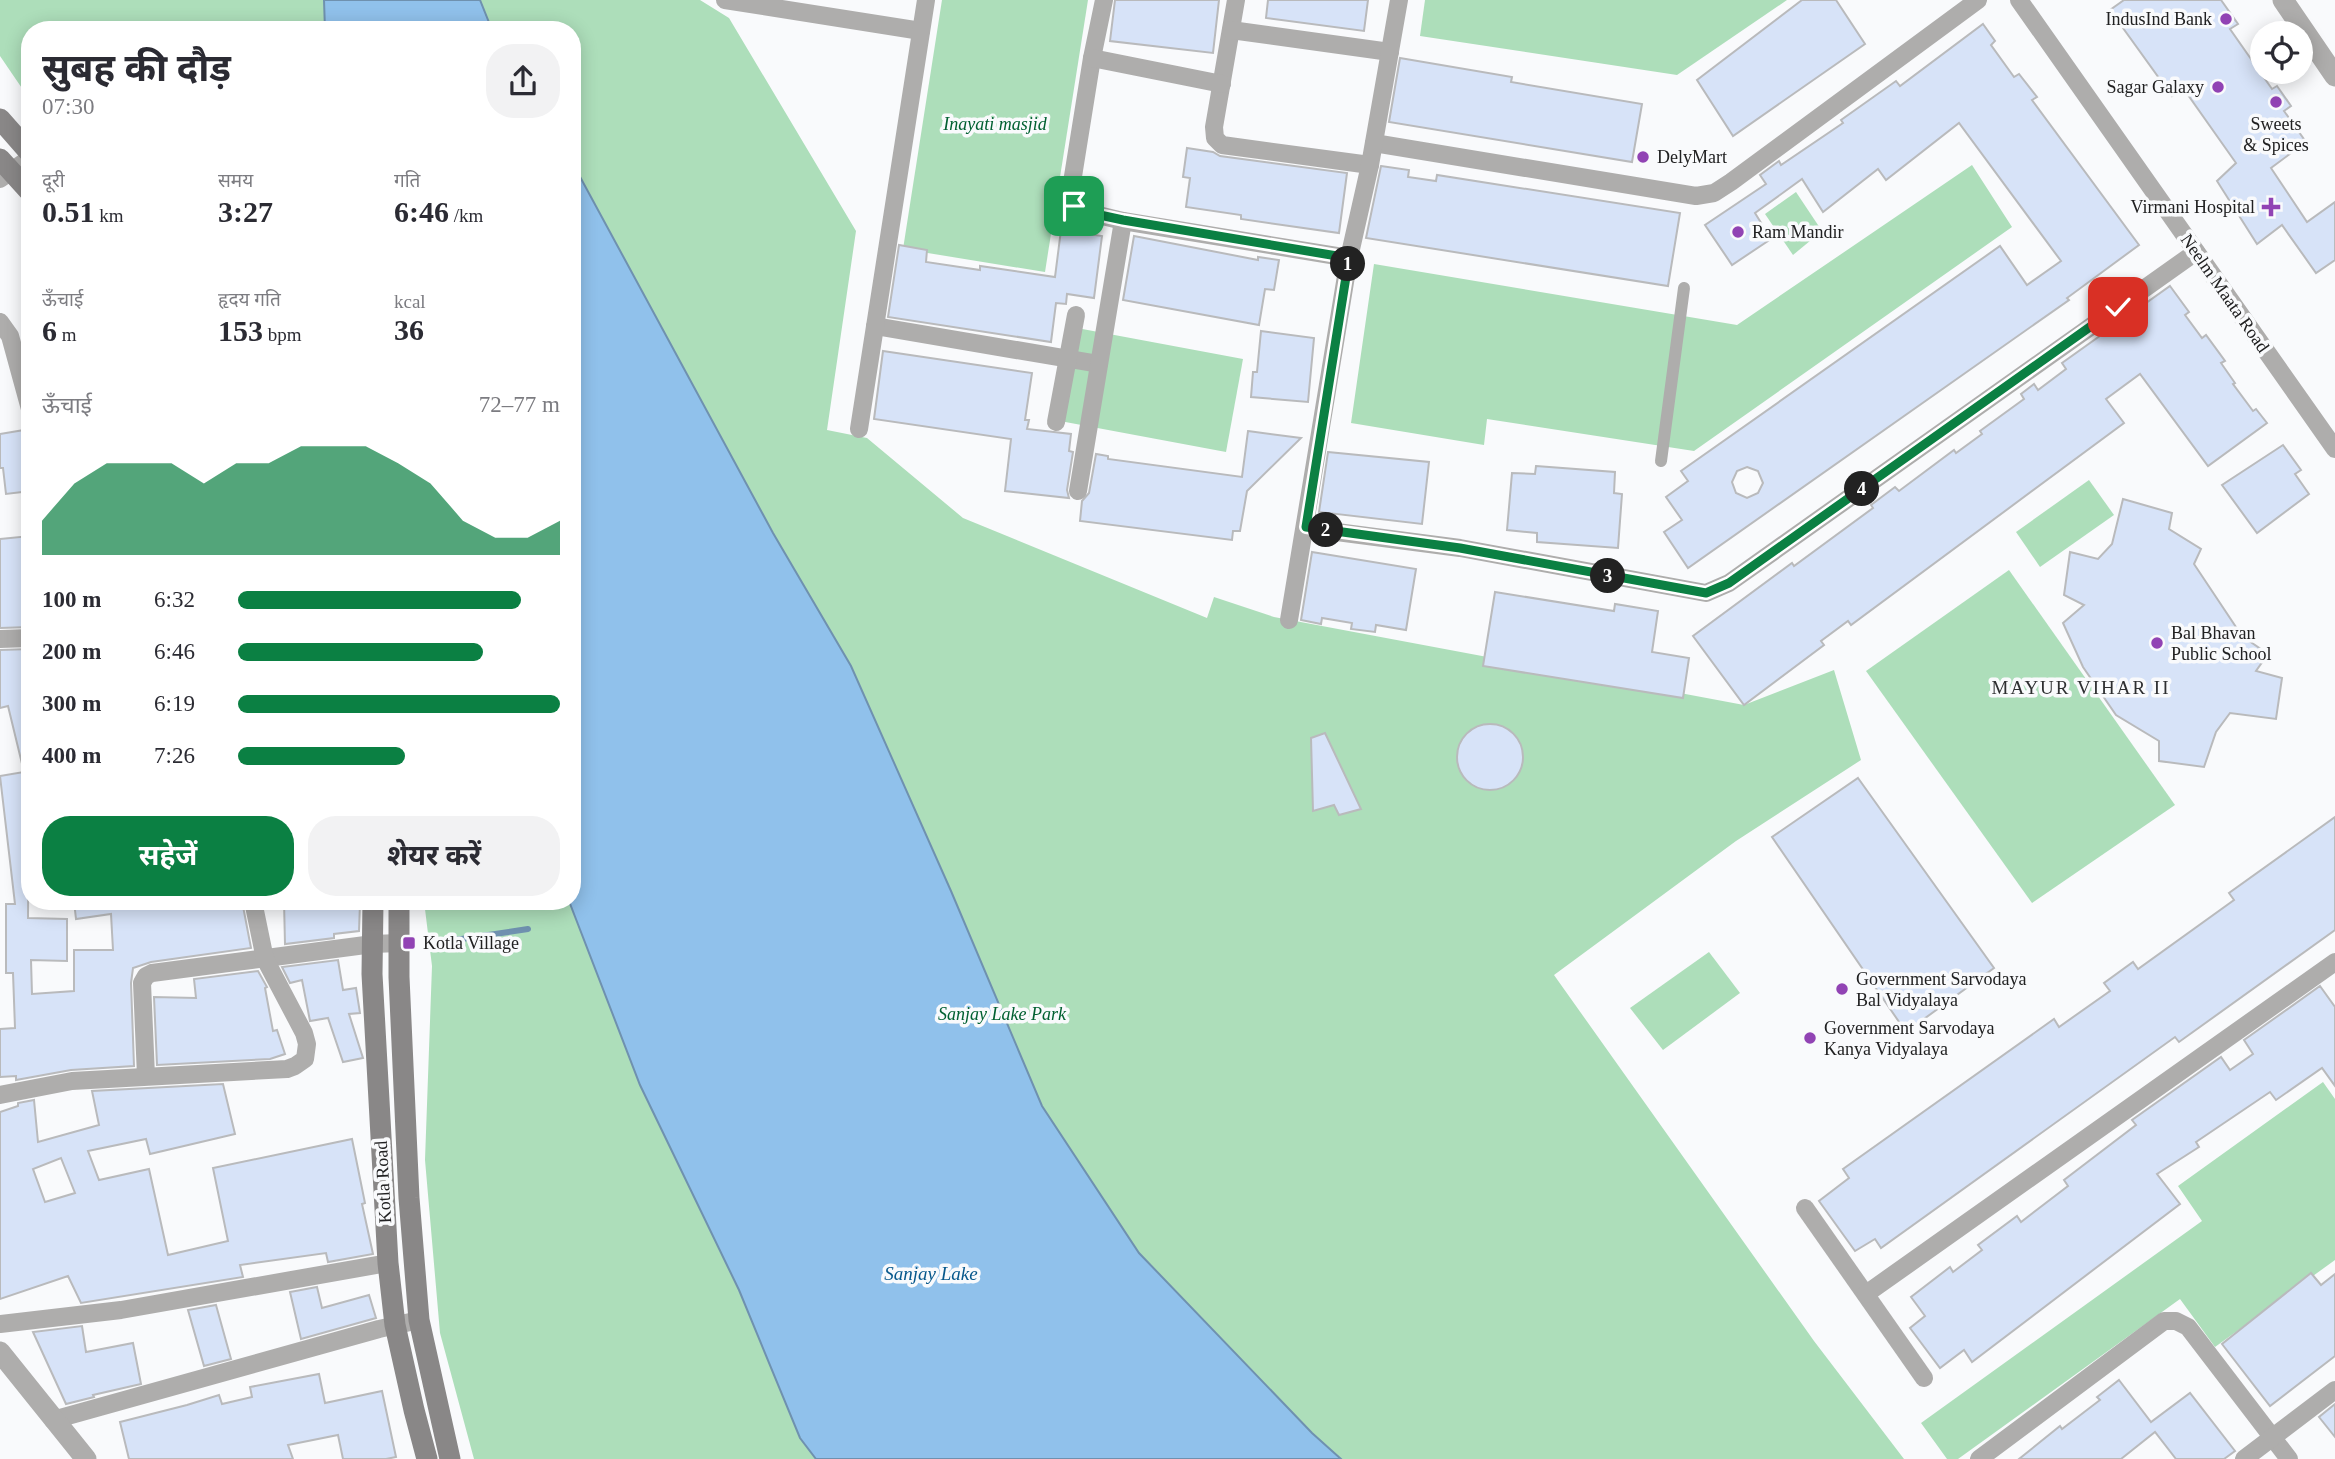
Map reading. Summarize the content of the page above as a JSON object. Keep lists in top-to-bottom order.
{
  "streets": {
    "main road": ["Kotla Road"],
    "street": ["Neelm Maata Road"]
  },
  "districts": ["MAYUR VIHAR II"],
  "water": ["Sanjay Lake"],
  "parks": ["Inayati masjid", "Sanjay Lake Park"],
  "places": {
    "other": [
      "IndusInd Bank",
      "Sagar Galaxy",
      "Sweets & Spices",
      "DelyMart",
      "Ram Mandir",
      "Bal Bhavan Public School",
      "Government Sarvodaya Bal Vidyalaya",
      "Government Sarvodaya Kanya Vidyalaya"
    ],
    "health": ["Virmani Hospital"],
    "transit": ["Kotla Village"]
  },
  "page": {
    "heading": ["सुबह की दौड़", "07:30"],
    "stats": [
      ["दूरी", "0.51 km"],
      ["समय", "3:27"],
      ["गति", "6:46 /km"],
      ["ऊँचाई", "6 m"],
      ["हृदय गति", "153 bpm"],
      ["kcal", "36"]
    ],
    "pins": [
      "1",
      "4",
      "2",
      "3"
    ],
    "chart": ["ऊँचाई", "72–77 m"],
    "list": [
      {
        "name": "100 m",
        "note": "6:32"
      },
      {
        "name": "200 m",
        "note": "6:46"
      },
      {
        "name": "300 m",
        "note": "6:19"
      },
      {
        "name": "400 m",
        "note": "7:26"
      }
    ],
    "buttons": ["सहेजें", "शेयर करें"]
  }
}
